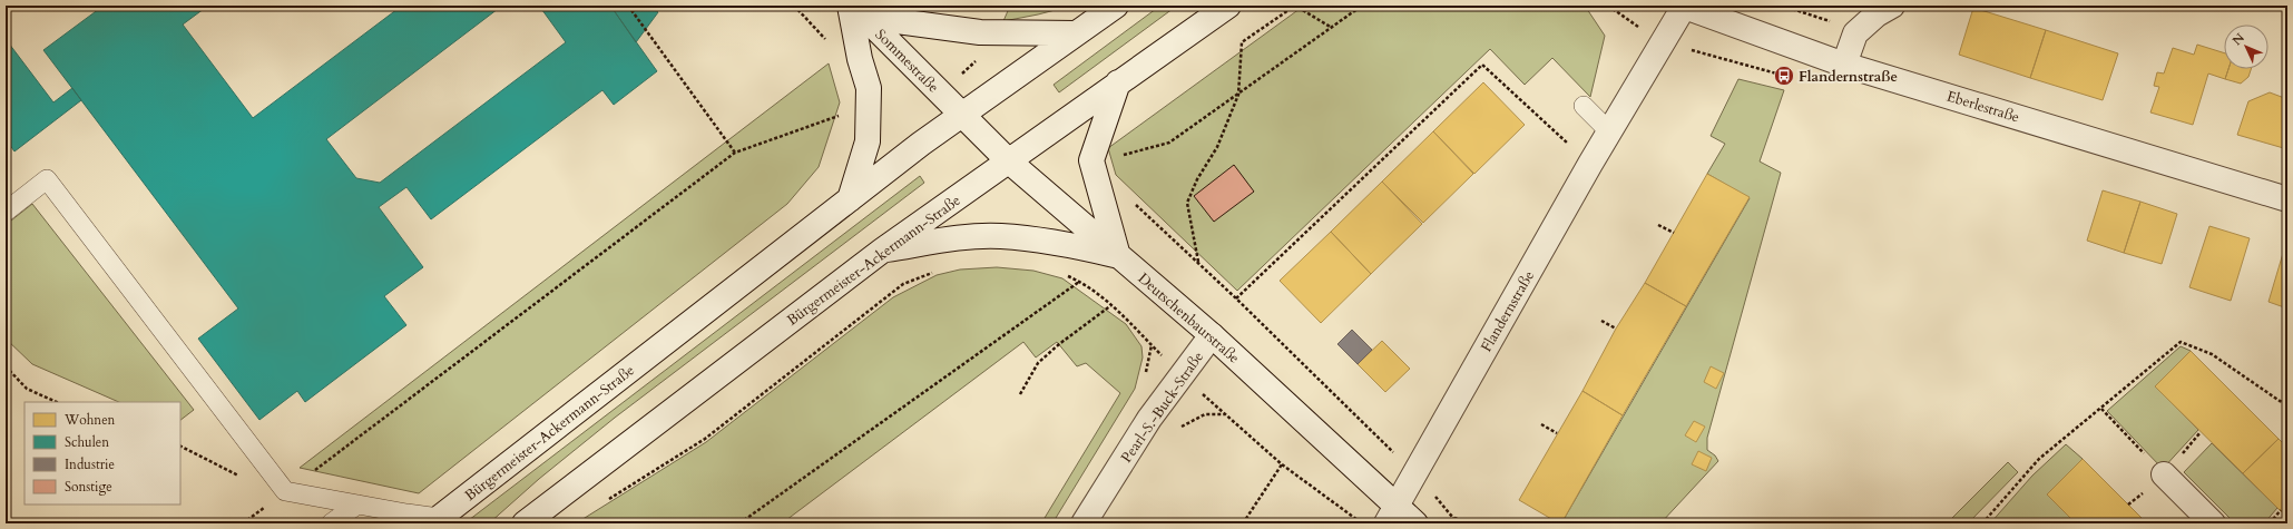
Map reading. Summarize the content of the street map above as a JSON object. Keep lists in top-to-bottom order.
{
  "streets": {
    "street": [
      "Sommestraße",
      "Eberlestraße",
      "Bürgermeister-Ackermann-Straße",
      "Flandernstraße",
      "Deutschenbaurstraße",
      "Pearl-S.-Buck-Straße"
    ]
  },
  "crossings": [
    ["Sommestraße", "Bürgermeister-Ackermann-Straße"],
    ["Sommestraße", "Deutschenbaurstraße"],
    ["Eberlestraße", "Flandernstraße"],
    ["Bürgermeister-Ackermann-Straße", "Deutschenbaurstraße"],
    ["Flandernstraße", "Deutschenbaurstraße"],
    ["Deutschenbaurstraße", "Pearl-S.-Buck-Straße"]
  ],
  "places": {
    "bus stop": ["Flandernstraße"]
  },
  "legend": [
    "Wohnen",
    "Schulen",
    "Industrie",
    "Sonstige"
  ],
  "north": "top left"
}
